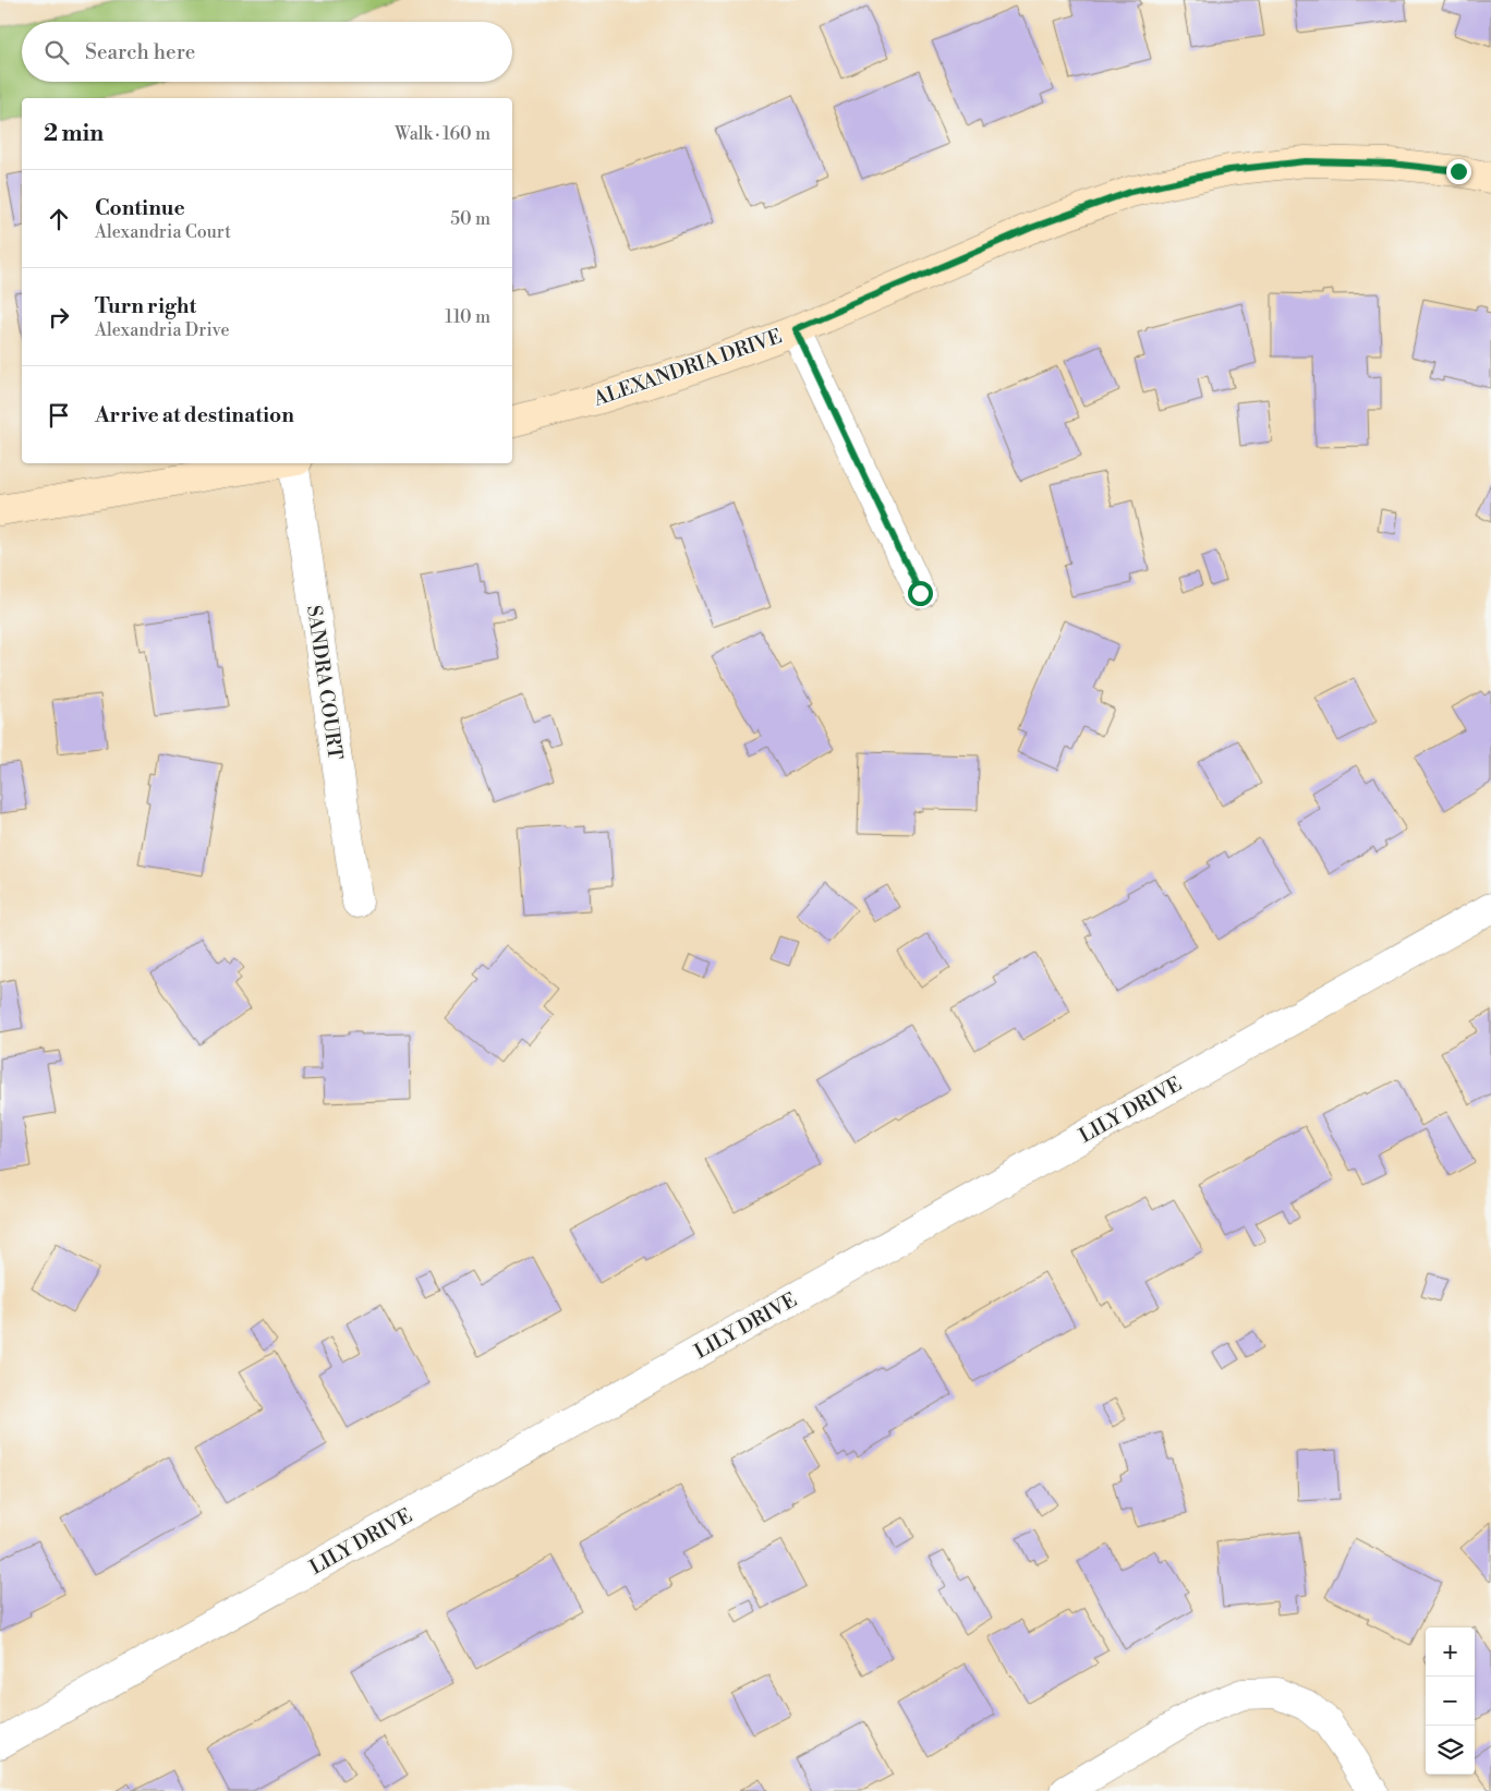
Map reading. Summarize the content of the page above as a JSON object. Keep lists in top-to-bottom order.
{
  "streets": {
    "street": ["ALEXANDRIA DRIVE", "SANDRA COURT", "LILY DRIVE"]
  },
  "page": {
    "search": "Search here",
    "heading": ["2 min", "Walk · 160 m"],
    "list": [
      ["Continue", "Alexandria Court", "50 m"],
      ["Turn right", "Alexandria Drive", "110 m"],
      "Arrive at destination"
    ],
    "map_buttons": ["+", "−"]
  }
}
